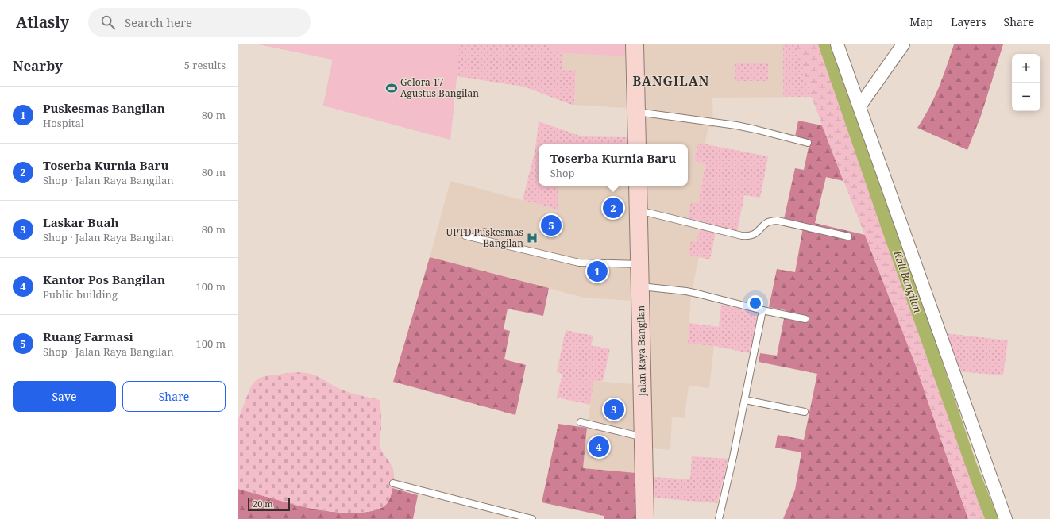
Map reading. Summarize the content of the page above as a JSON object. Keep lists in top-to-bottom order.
{
  "streets": {
    "main road": ["Jalan Raya Bangilan"]
  },
  "districts": ["BANGILAN"],
  "water": ["Kali Bangilan"],
  "places": {
    "sports": ["Gelora 17 Agustus Bangilan"],
    "hospital": ["UPTD Puskesmas Bangilan"]
  },
  "scale_bar": "20 m",
  "page": {
    "header": "Atlasly",
    "search": "Search here",
    "nav": ["Map", "Layers", "Share"],
    "heading": ["Nearby", "5 results"],
    "map_buttons": ["+", "−"],
    "list": [
      {
        "mark": "1",
        "name": "Puskesmas Bangilan",
        "note": "Hospital",
        "value": "80 m"
      },
      {
        "mark": "2",
        "name": "Toserba Kurnia Baru",
        "note": "Shop · Jalan Raya Bangilan",
        "value": "80 m"
      },
      {
        "mark": "3",
        "name": "Laskar Buah",
        "note": "Shop · Jalan Raya Bangilan",
        "value": "80 m"
      },
      {
        "mark": "4",
        "name": "Kantor Pos Bangilan",
        "note": "Public building",
        "value": "100 m"
      },
      {
        "mark": "5",
        "name": "Ruang Farmasi",
        "note": "Shop · Jalan Raya Bangilan",
        "value": "100 m"
      }
    ],
    "popup": ["Toserba Kurnia Baru", "Shop"],
    "pins": [
      "2",
      "5",
      "1",
      "3",
      "4"
    ],
    "buttons": ["Save", "Share"],
    "scale": "20 m"
  }
}
